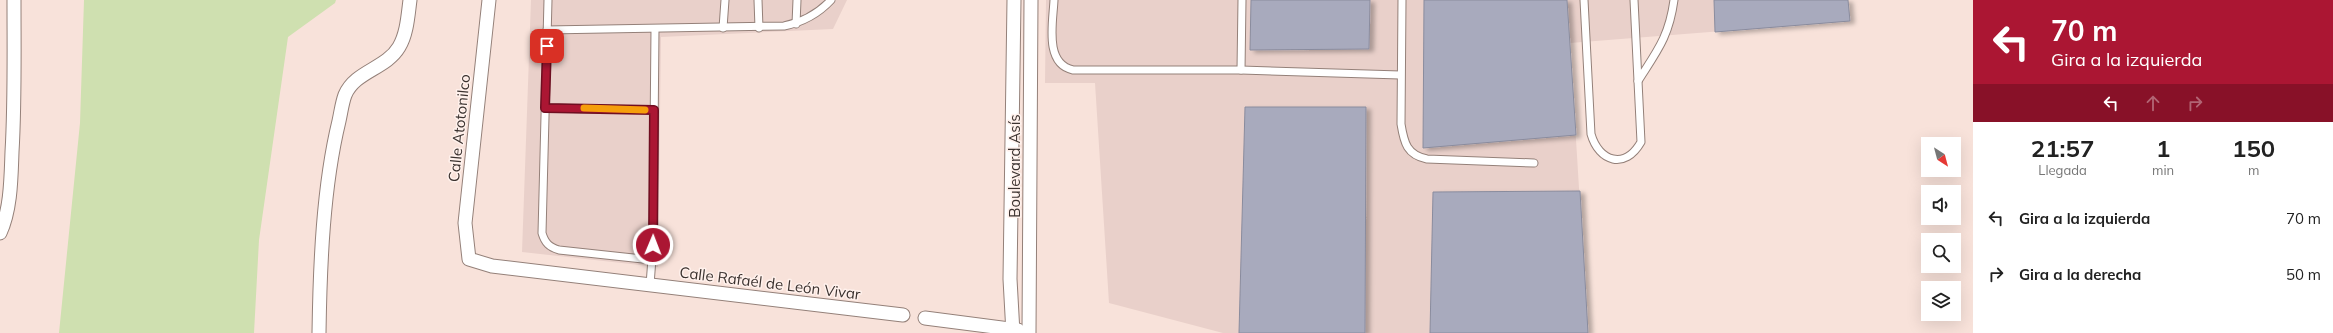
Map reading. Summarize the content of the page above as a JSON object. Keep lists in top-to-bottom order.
{
  "streets": {
    "street": ["Calle Atotonilco", "Boulevard Asís", "Calle Rafaél de León Vivar"]
  },
  "crossings": [
    ["Calle Atotonilco", "Calle Rafaél de León Vivar"]
  ],
  "north": "bottom right",
  "page": {
    "turn": ["70 m", "Gira a la izquierda"],
    "eta": [
      "21:57",
      "Llegada",
      "1",
      "min",
      "150",
      "m"
    ],
    "list": [
      {
        "name": "Gira a la izquierda",
        "value": "70 m"
      },
      {
        "name": "Gira a la derecha",
        "value": "50 m"
      }
    ]
  }
}
